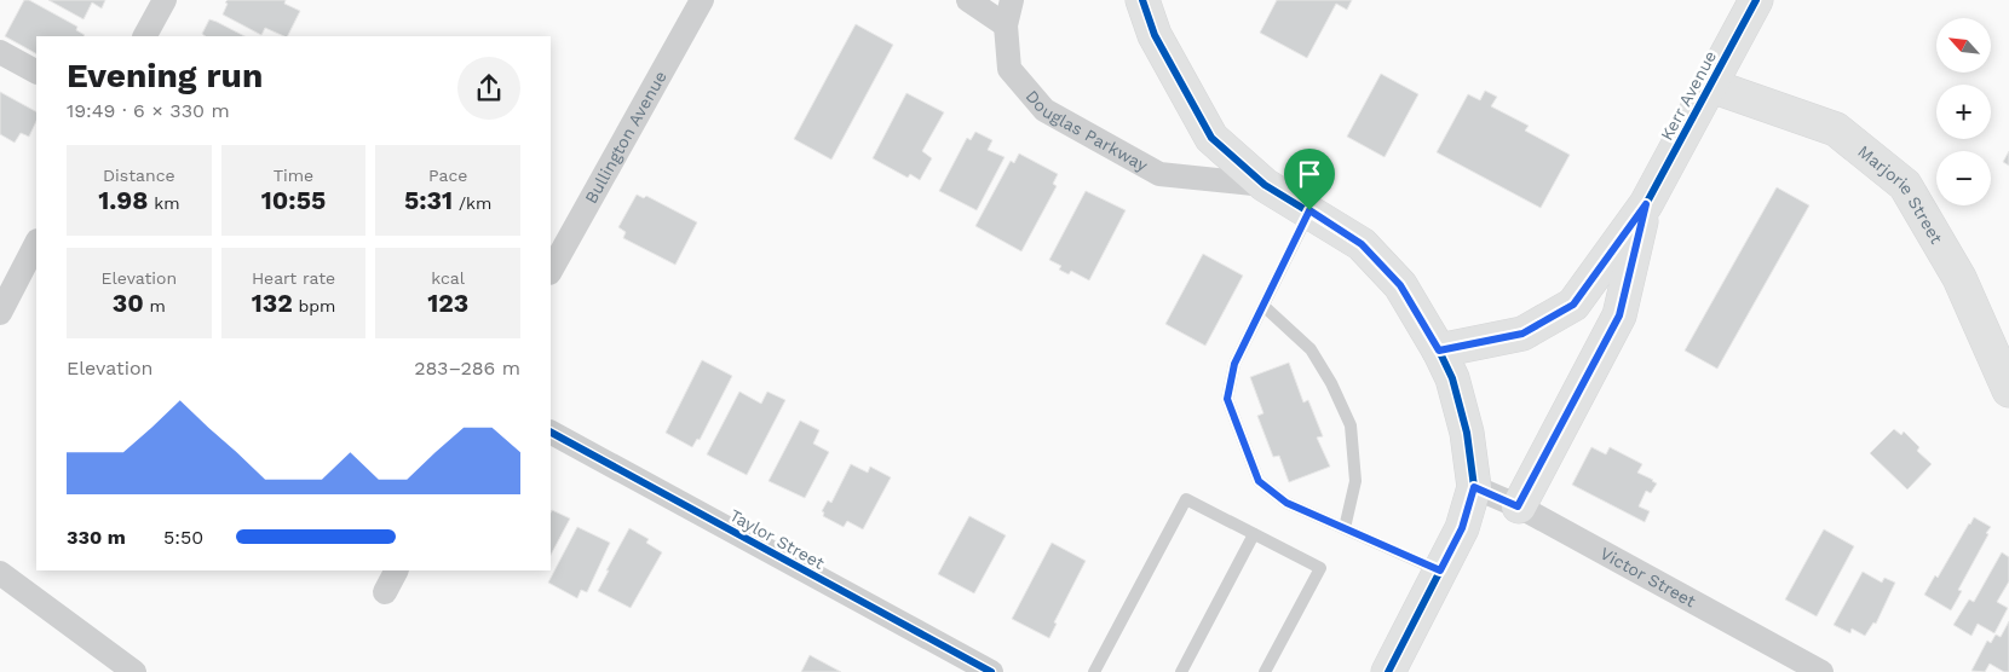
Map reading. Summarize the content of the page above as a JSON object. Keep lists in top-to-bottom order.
{
  "streets": {
    "street": [
      "Kerr Avenue",
      "Douglas Parkway",
      "Bullington Avenue",
      "Marjorie Street",
      "Taylor Street",
      "Victor Street"
    ]
  },
  "crossings": [
    ["Kerr Avenue", "Marjorie Street"]
  ],
  "north": "top left",
  "page": {
    "map_buttons": ["+", "−"],
    "heading": ["Evening run", "19:49 · 6 × 330 m"],
    "stats": [
      ["Distance", "1.98 km"],
      ["Time", "10:55"],
      ["Pace", "5:31 /km"],
      ["Elevation", "30 m"],
      ["Heart rate", "132 bpm"],
      ["kcal", "123"]
    ],
    "chart": ["Elevation", "283–286 m"],
    "list": [
      {
        "name": "330 m",
        "note": "5:50"
      }
    ]
  }
}
